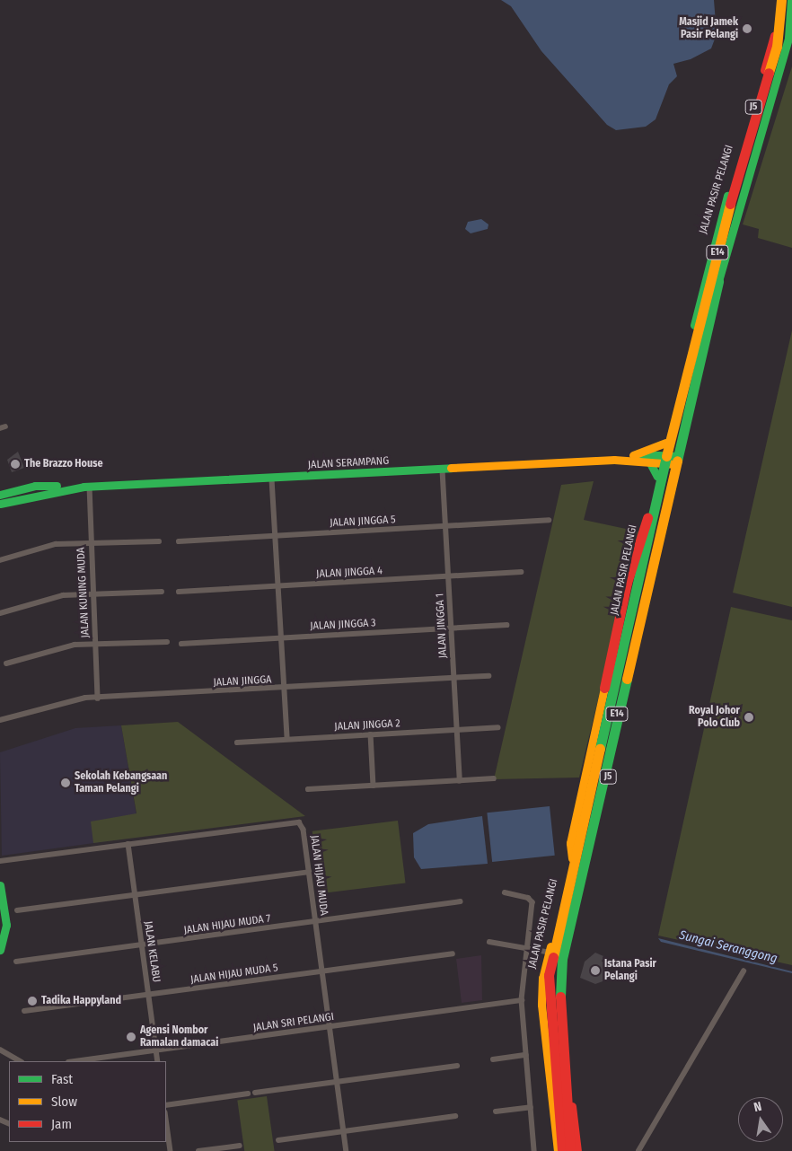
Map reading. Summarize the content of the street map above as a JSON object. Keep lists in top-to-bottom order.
{
  "streets": {
    "main road": [
      "J5",
      "JALAN PASIR PELANGI",
      "E14",
      "JALAN SERAMPANG"
    ],
    "street": [
      "JALAN JINGGA 5",
      "JALAN JINGGA 4",
      "JALAN KUNING MUDA",
      "JALAN JINGGA 3",
      "JALAN JINGGA 1",
      "JALAN JINGGA",
      "JALAN JINGGA 2",
      "JALAN HIJAU MUDA",
      "JALAN HIJAU MUDA 7",
      "JALAN KELABU",
      "JALAN HIJAU MUDA 5",
      "JALAN SRI PELANGI"
    ]
  },
  "crossings": [
    ["J5", "JALAN SERAMPANG"],
    ["JALAN PASIR PELANGI", "JALAN SERAMPANG"],
    ["JALAN SERAMPANG", "JALAN KUNING MUDA"],
    ["JALAN SERAMPANG", "JALAN JINGGA 1"],
    ["JALAN JINGGA 5", "JALAN JINGGA 1"],
    ["JALAN JINGGA 4", "JALAN JINGGA 1"],
    ["JALAN KUNING MUDA", "JALAN JINGGA"],
    ["JALAN JINGGA 3", "JALAN JINGGA 1"],
    ["JALAN JINGGA 1", "JALAN JINGGA"],
    ["JALAN JINGGA 1", "JALAN JINGGA 2"],
    ["JALAN HIJAU MUDA", "JALAN HIJAU MUDA 7"],
    ["JALAN HIJAU MUDA", "JALAN KELABU"],
    ["JALAN HIJAU MUDA", "JALAN HIJAU MUDA 5"],
    ["JALAN HIJAU MUDA", "JALAN SRI PELANGI"],
    ["JALAN HIJAU MUDA 7", "JALAN KELABU"],
    ["JALAN KELABU", "JALAN HIJAU MUDA 5"],
    ["JALAN KELABU", "JALAN SRI PELANGI"]
  ],
  "water": ["Sungai Seranggong"],
  "places": [
    "Masjid Jamek Pasir Pelangi",
    "The Brazzo House",
    "Royal Johor Polo Club",
    "Sekolah Kebangsaan Taman Pelangi",
    "Istana Pasir Pelangi",
    "Tadika Happyland",
    "Agensi Nombor Ramalan damacai"
  ],
  "legend": ["Fast", "Slow", "Jam"],
  "north": "top"
}
